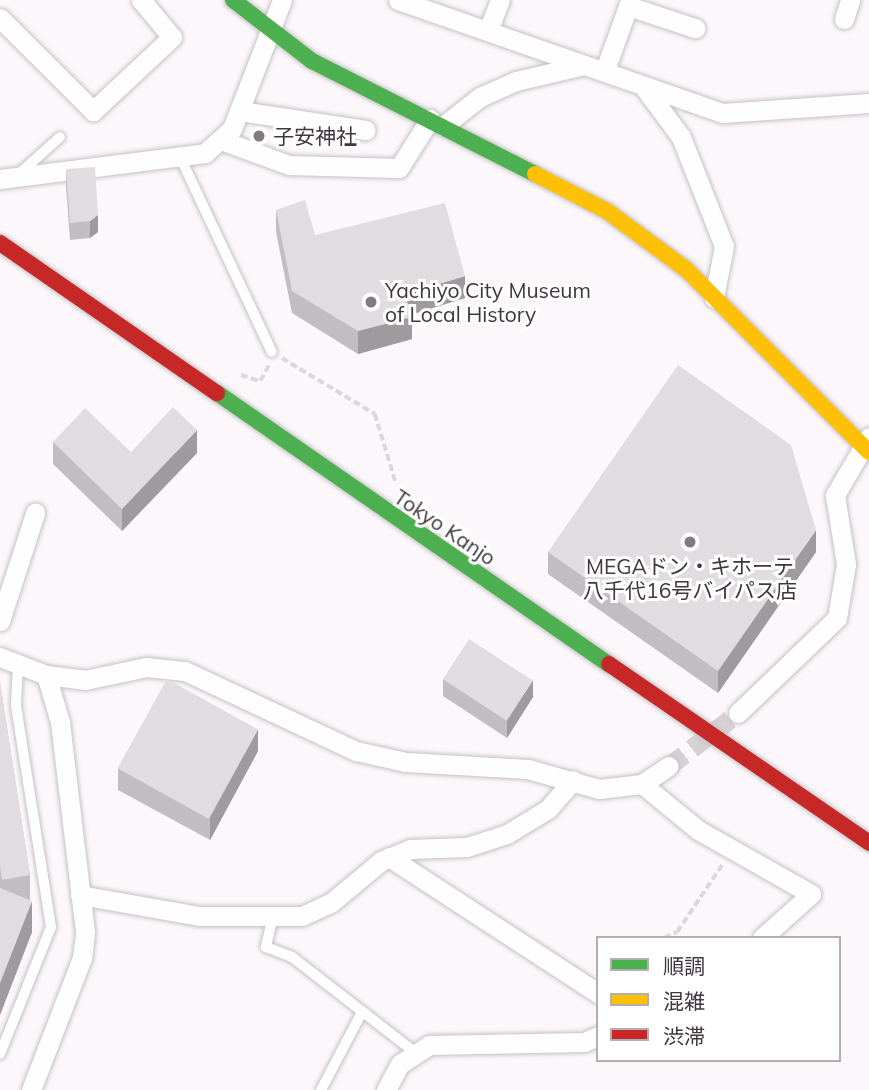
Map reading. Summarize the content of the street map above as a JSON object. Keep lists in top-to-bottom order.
{
  "streets": {
    "main road": ["Tokyo Kanjo"]
  },
  "places": ["子安神社", "Yachiyo City Museum of Local History", "MEGAドン・キホーテ 八千代16号バイパス店"],
  "legend": ["順調", "混雑", "渋滞"]
}
